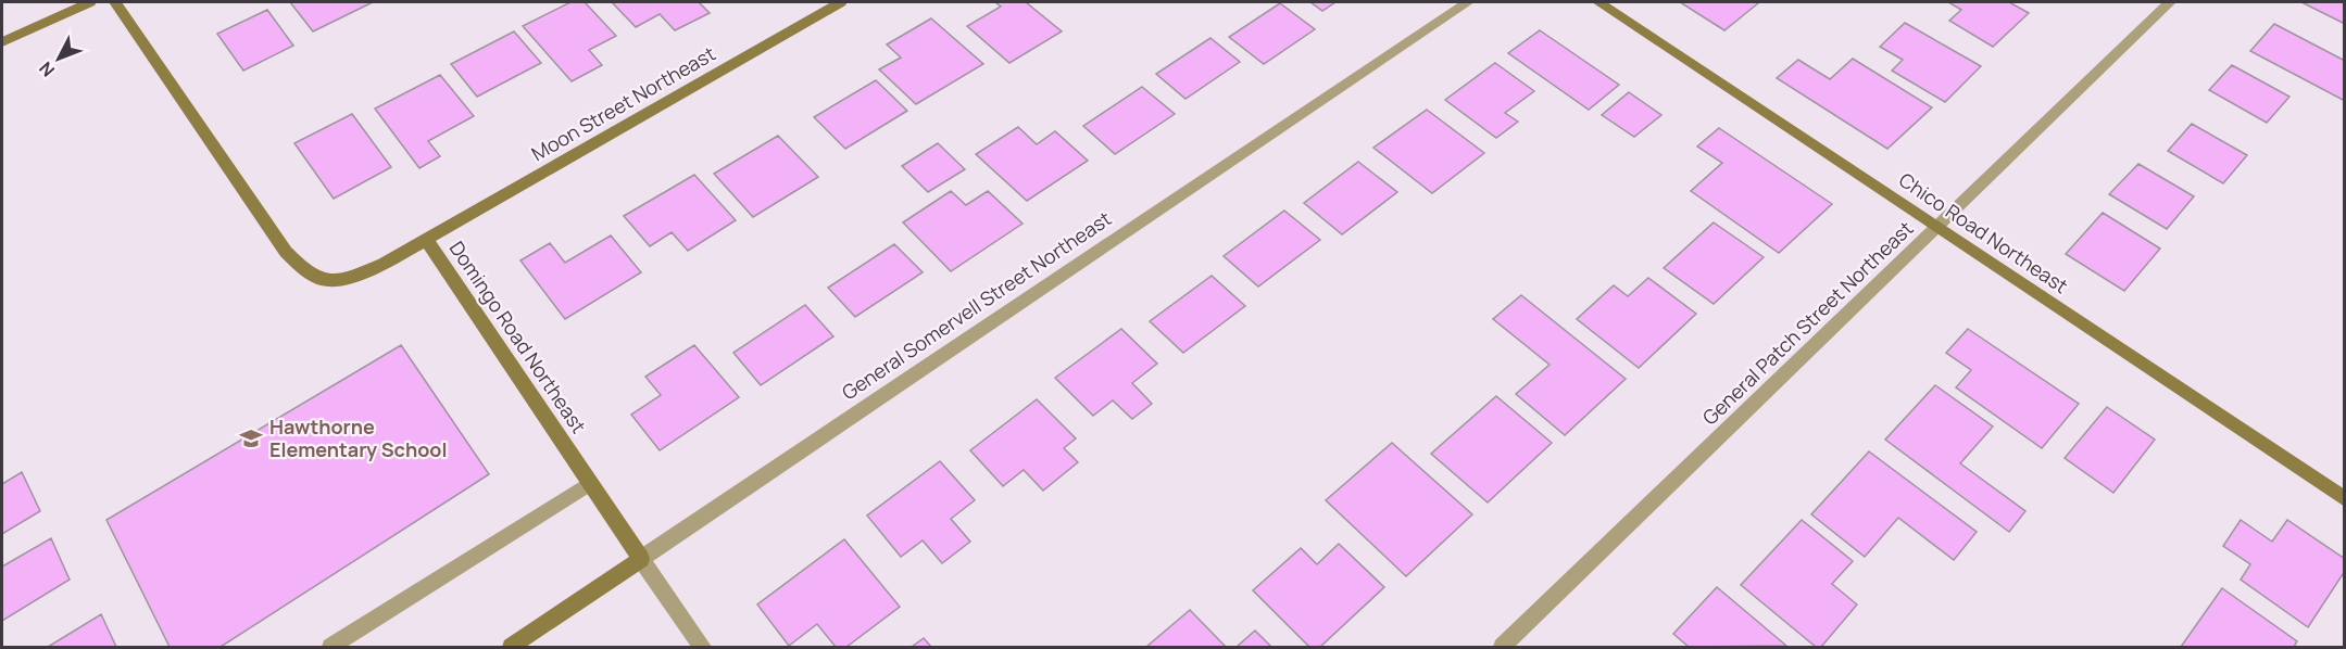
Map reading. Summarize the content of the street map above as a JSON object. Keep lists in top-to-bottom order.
{
  "streets": {
    "street": [
      "Moon Street Northeast",
      "Chico Road Northeast",
      "General Somervell Street Northeast",
      "General Patch Street Northeast",
      "Domingo Road Northeast"
    ]
  },
  "crossings": [
    ["Moon Street Northeast", "Domingo Road Northeast"],
    ["Chico Road Northeast", "General Patch Street Northeast"],
    ["General Somervell Street Northeast", "Domingo Road Northeast"]
  ],
  "places": {
    "school or university": ["Hawthorne Elementary School"]
  },
  "north": "bottom left"
}
